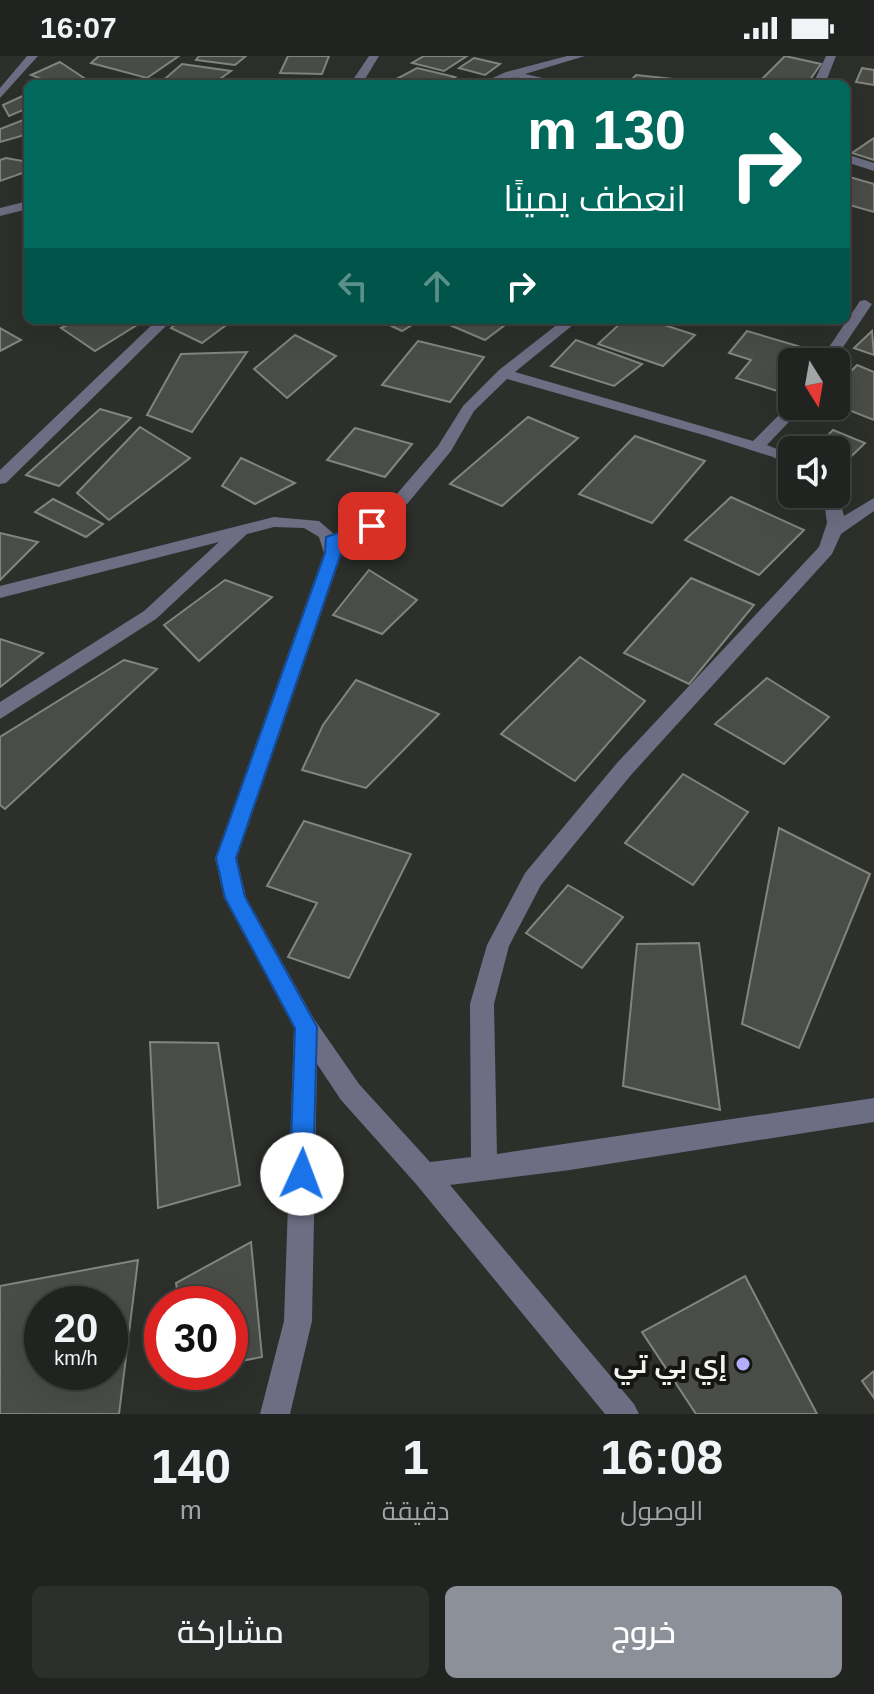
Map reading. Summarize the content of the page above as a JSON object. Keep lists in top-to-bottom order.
{
  "places": ["إي بي تي"],
  "north": "bottom",
  "page": {
    "status": "16:07",
    "turn": ["130 m", "انعطف يمينًا"],
    "speed": "20 km/h",
    "limit": "30",
    "eta": [
      "16:08",
      "الوصول",
      "1",
      "دقيقة",
      "140",
      "m"
    ],
    "buttons": ["خروج", "مشاركة"]
  }
}
